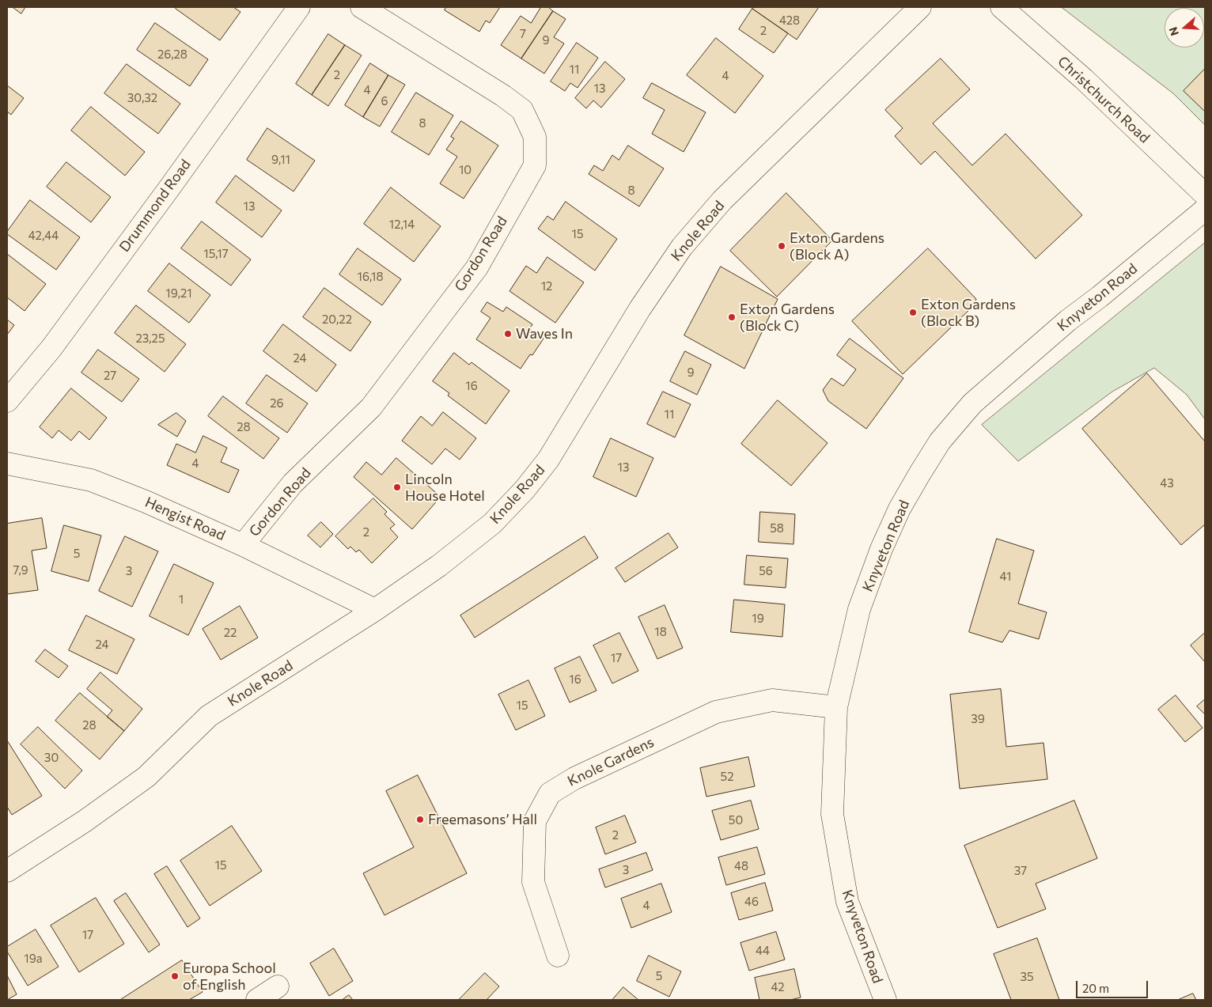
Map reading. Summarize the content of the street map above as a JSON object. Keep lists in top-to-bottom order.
{
  "streets": {
    "street": [
      "Christchurch Road",
      "Drummond Road",
      "Knole Road",
      "Gordon Road",
      "Knyveton Road",
      "Hengist Road",
      "Knole Gardens"
    ]
  },
  "crossings": [
    ["Knole Road", "Hengist Road"],
    ["Gordon Road", "Hengist Road"],
    ["Knyveton Road", "Knole Gardens"]
  ],
  "places": [
    "Exton Gardens (Block A)",
    "Exton Gardens (Block B)",
    "Exton Gardens (Block C)",
    "Waves In",
    "Lincoln House Hotel",
    "Freemasons’ Hall",
    "Europa School of English"
  ],
  "house_numbers": [
    "428",
    "2",
    "7",
    "9",
    "26,28",
    "11",
    "2",
    "4",
    "13",
    "4",
    "30,32",
    "6",
    "8",
    "9,11",
    "10",
    "8",
    "13",
    "12,14",
    "15",
    "42,44",
    "15,17",
    "16,18",
    "12",
    "19,21",
    "20,22",
    "23,25",
    "24",
    "9",
    "27",
    "16",
    "26",
    "11",
    "28",
    "4",
    "13",
    "43",
    "58",
    "2",
    "5",
    "7,9",
    "3",
    "56",
    "41",
    "1",
    "19",
    "18",
    "22",
    "24",
    "17",
    "16",
    "15",
    "39",
    "28",
    "30",
    "52",
    "50",
    "2",
    "15",
    "48",
    "3",
    "37",
    "46",
    "4",
    "17",
    "44",
    "19a",
    "5",
    "35",
    "42"
  ],
  "scale_bar": "20 m",
  "north": "left"
}
